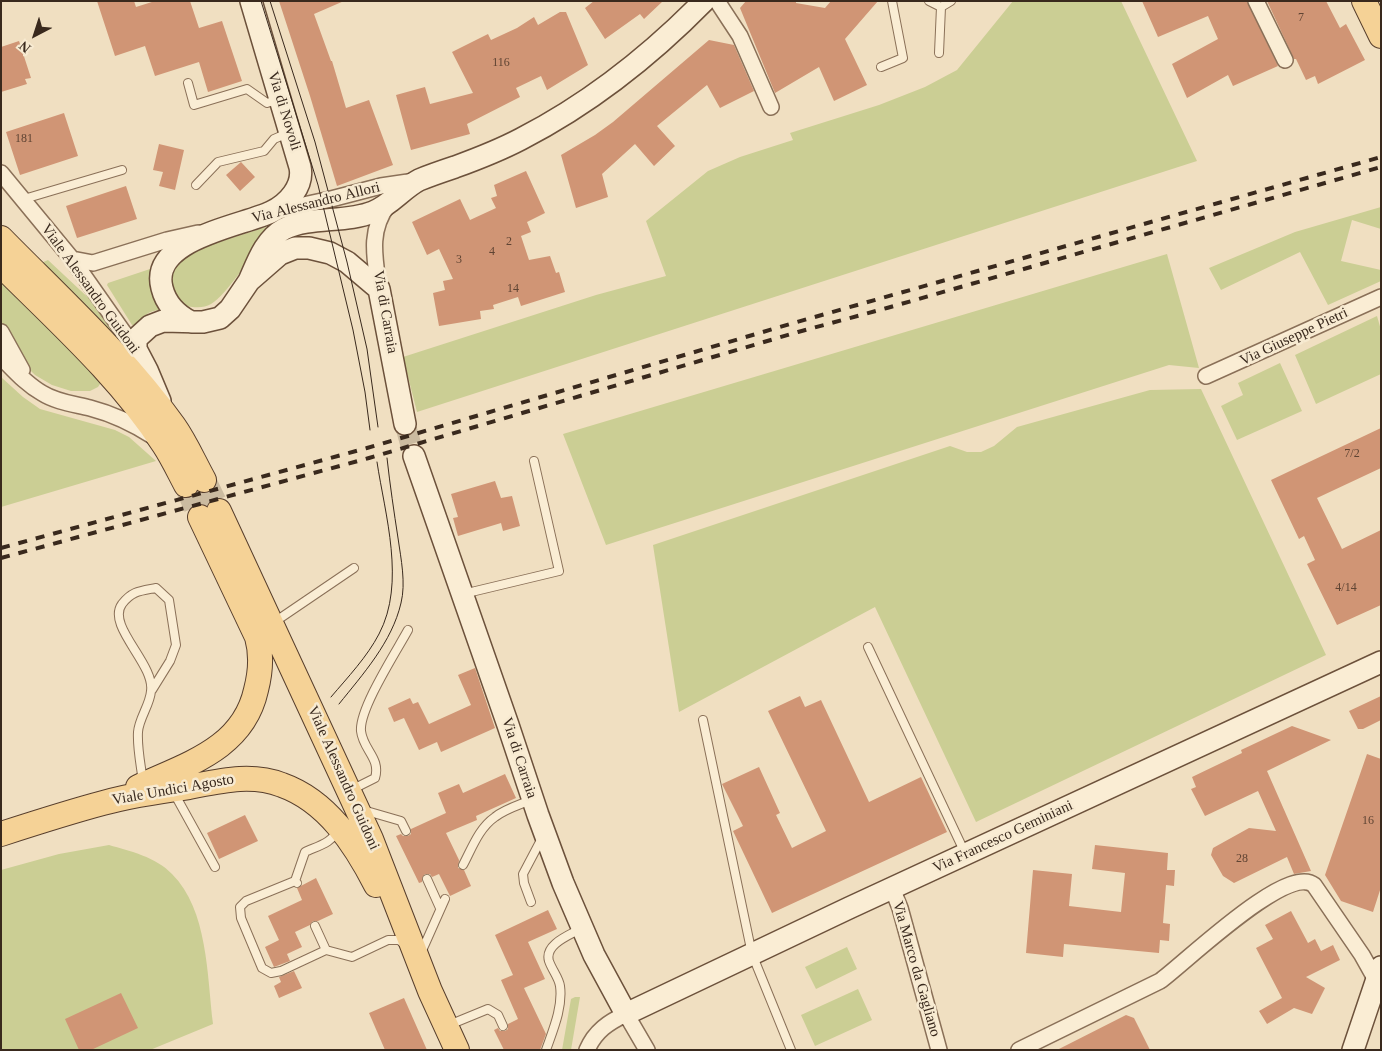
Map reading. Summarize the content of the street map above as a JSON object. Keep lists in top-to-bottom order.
{
  "streets": {
    "main road": ["Viale Alessandro Guidoni", "Viale Undici Agosto"],
    "street": [
      "Via di Novoli",
      "Via Alessandro Allori",
      "Via di Carraia",
      "Via Giuseppe Pietri",
      "Via Francesco Geminiani",
      "Via Marco da Gagliano"
    ]
  },
  "crossings": [
    ["Via di Novoli", "Via Alessandro Allori"],
    ["Via Alessandro Allori", "Viale Alessandro Guidoni"],
    ["Via Alessandro Allori", "Via di Carraia"],
    ["Viale Alessandro Guidoni", "Viale Undici Agosto"],
    ["Via di Carraia", "Via Francesco Geminiani"],
    ["Via Francesco Geminiani", "Via Marco da Gagliano"]
  ],
  "house_numbers": [
    "7",
    "116",
    "181",
    "2",
    "4",
    "3",
    "14",
    "7/2",
    "4/14",
    "16",
    "28"
  ],
  "north": "bottom left"
}
